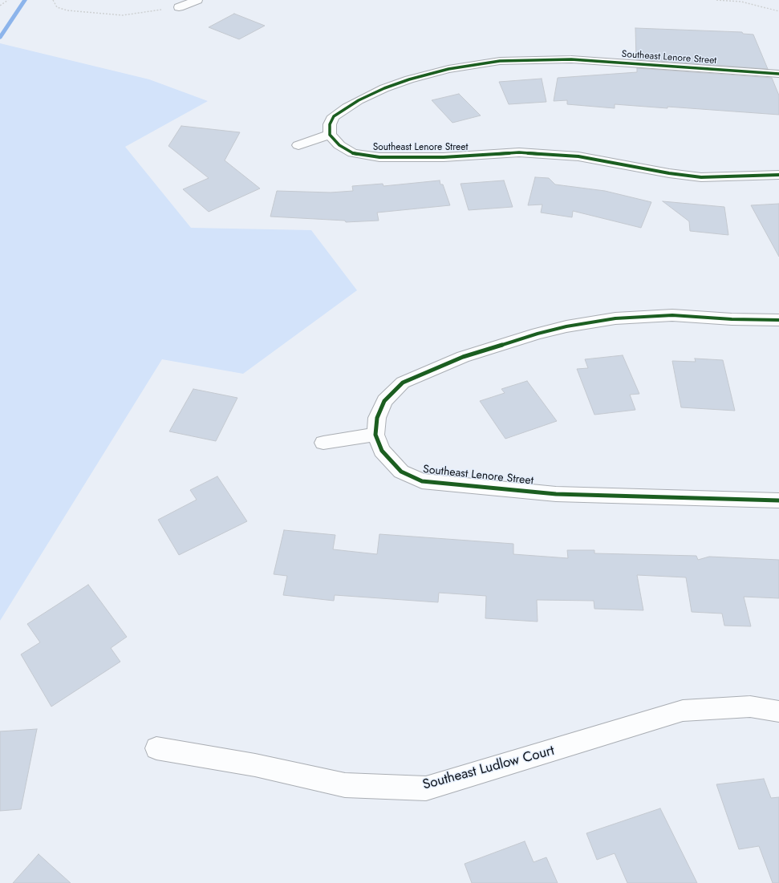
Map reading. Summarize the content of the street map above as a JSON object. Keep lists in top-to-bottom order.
{
  "streets": {
    "street": ["Southeast Lenore Street", "Southeast Ludlow Court"]
  }
}
